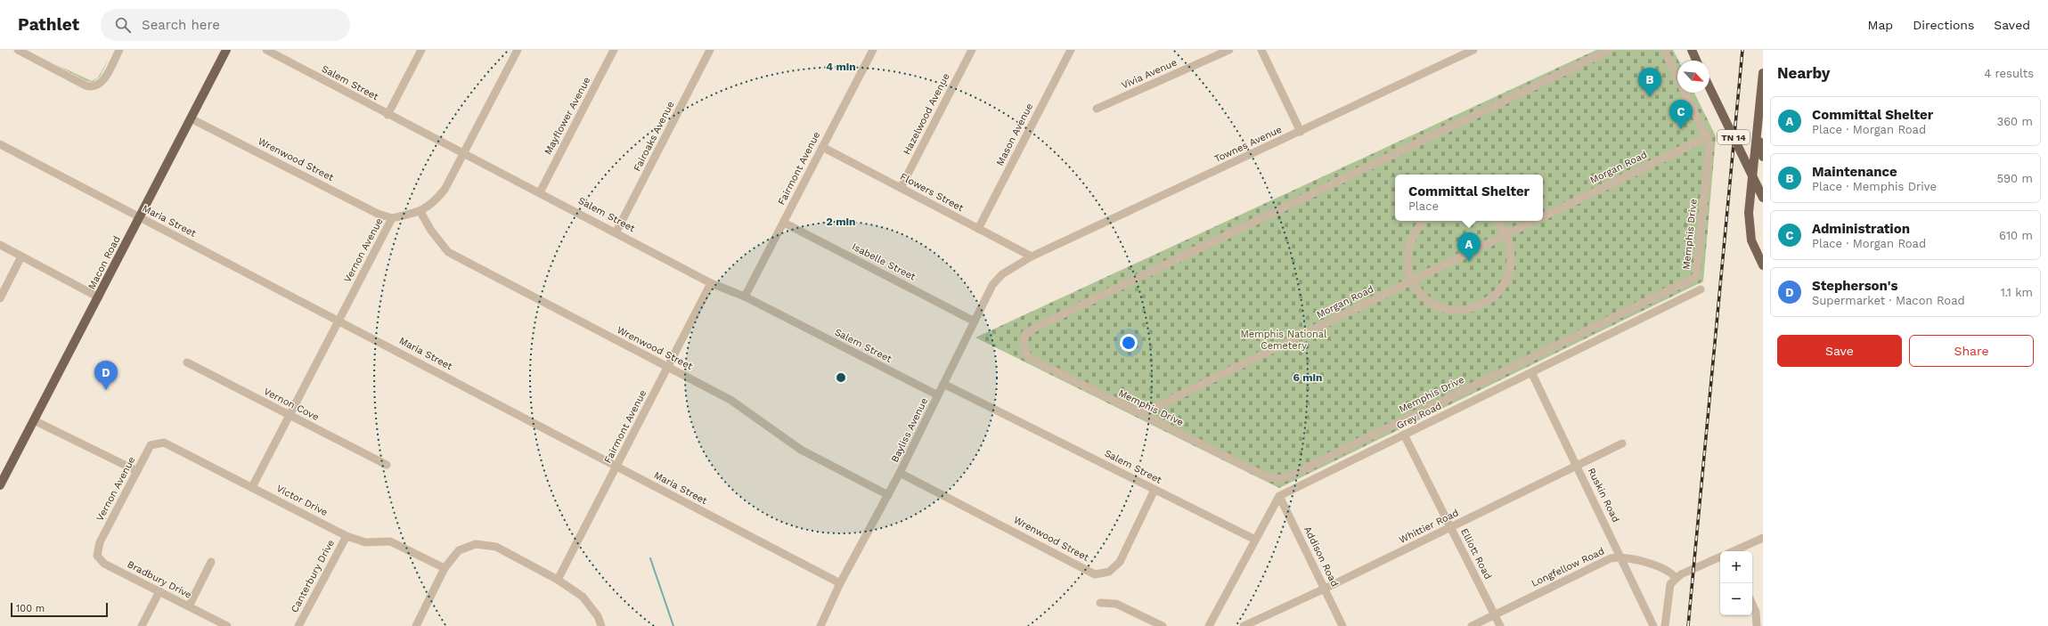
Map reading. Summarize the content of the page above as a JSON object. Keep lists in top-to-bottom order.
{
  "streets": {
    "main road": ["TN 14", "Macon Road"],
    "street": [
      "Vivia Avenue",
      "Salem Street",
      "Hazelwood Avenue",
      "Mayflower Avenue",
      "Mason Avenue",
      "Fairoaks Avenue",
      "Townes Avenue",
      "Wrenwood Street",
      "Morgan Road",
      "Fairmont Avenue",
      "Flowers Street",
      "Maria Street",
      "Memphis Drive",
      "Vernon Avenue",
      "Isabelle Street",
      "Vernon Cove",
      "Grey Road",
      "Bayliss Avenue",
      "Ruskin Road",
      "Victor Drive",
      "Whittier Road",
      "Elliott Road",
      "Addison Road",
      "Longfellow Road",
      "Canterbury Drive",
      "Bradbury Drive"
    ]
  },
  "crossings": [
    ["Salem Street", "Mayflower Avenue"],
    ["Salem Street", "Fairoaks Avenue"],
    ["Salem Street", "Wrenwood Street"],
    ["Salem Street", "Fairmont Avenue"],
    ["Salem Street", "Vernon Avenue"],
    ["Salem Street", "Bayliss Avenue"],
    ["Hazelwood Avenue", "Flowers Street"],
    ["Mason Avenue", "Flowers Street"],
    ["Townes Avenue", "Flowers Street"],
    ["Townes Avenue", "Bayliss Avenue"],
    ["Wrenwood Street", "Fairmont Avenue"],
    ["Wrenwood Street", "Vernon Avenue"],
    ["Wrenwood Street", "Macon Road"],
    ["Wrenwood Street", "Bayliss Avenue"],
    ["Morgan Road", "Memphis Drive"],
    ["Fairmont Avenue", "Flowers Street"],
    ["Fairmont Avenue", "Maria Street"],
    ["Fairmont Avenue", "Isabelle Street"],
    ["Flowers Street", "Bayliss Avenue"],
    ["Maria Street", "Vernon Avenue"],
    ["Maria Street", "Macon Road"],
    ["Maria Street", "Bayliss Avenue"],
    ["Vernon Avenue", "Vernon Cove"],
    ["Vernon Avenue", "Victor Drive"],
    ["Vernon Avenue", "Bradbury Drive"],
    ["Isabelle Street", "Bayliss Avenue"],
    ["Grey Road", "Ruskin Road"],
    ["Grey Road", "Elliott Road"],
    ["Grey Road", "Addison Road"],
    ["Ruskin Road", "Whittier Road"],
    ["Ruskin Road", "Longfellow Road"],
    ["Victor Drive", "Canterbury Drive"],
    ["Whittier Road", "Elliott Road"],
    ["Whittier Road", "Addison Road"],
    ["Elliott Road", "Longfellow Road"]
  ],
  "parks": ["Memphis National Cemetery"],
  "scale_bar": "100 m",
  "north": "bottom right",
  "page": {
    "header": "Pathlet",
    "search": "Search here",
    "nav": ["Map", "Directions", "Saved"],
    "heading": ["Nearby", "4 results"],
    "pins": [
      "B",
      "C",
      "A",
      "D"
    ],
    "list": [
      {
        "mark": "A",
        "name": "Committal Shelter",
        "note": "Place · Morgan Road",
        "value": "360 m"
      },
      {
        "mark": "B",
        "name": "Maintenance",
        "note": "Place · Memphis Drive",
        "value": "590 m"
      },
      {
        "mark": "C",
        "name": "Administration",
        "note": "Place · Morgan Road",
        "value": "610 m"
      },
      {
        "mark": "D",
        "name": "Stepherson's",
        "note": "Supermarket · Macon Road",
        "value": "1.1 km"
      }
    ],
    "popup": ["Committal Shelter", "Place"],
    "buttons": ["Save", "Share"],
    "map_buttons": ["+", "−"],
    "scale": "100 m"
  },
  "rings": ["4 min", "2 min", "6 min"]
}
